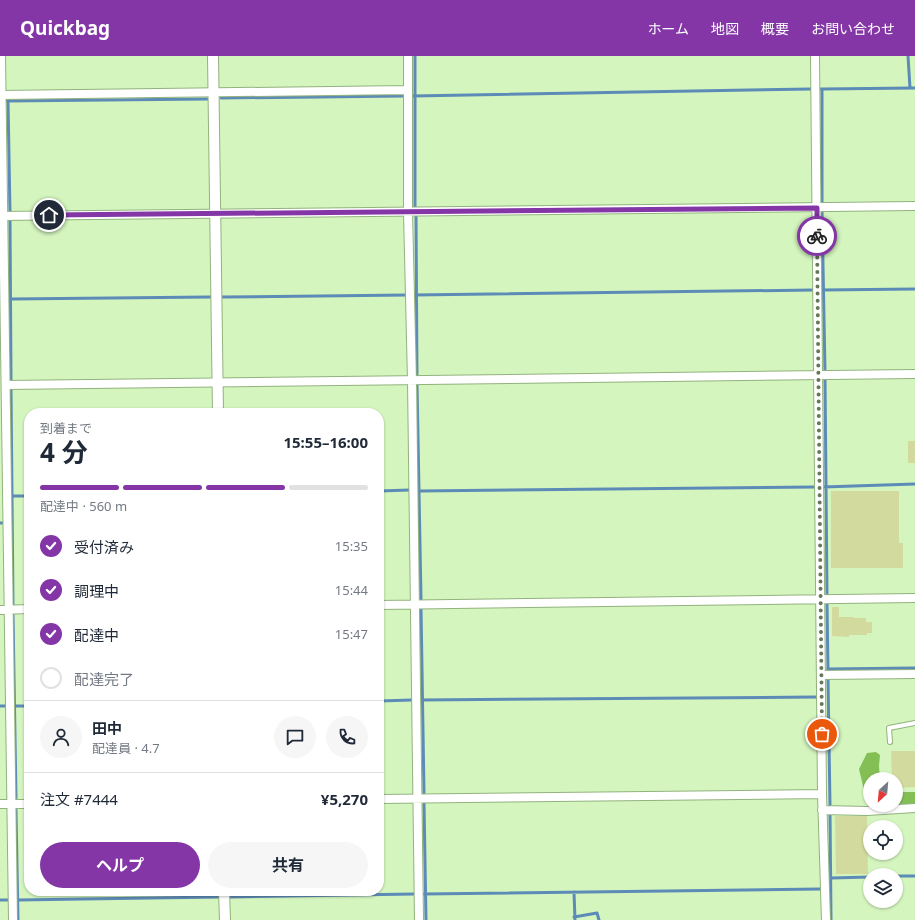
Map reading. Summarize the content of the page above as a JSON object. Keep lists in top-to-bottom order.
{
  "north": "bottom left",
  "page": {
    "header": "Quickbag",
    "nav": [
      "ホーム",
      "地図",
      "概要",
      "お問い合わせ"
    ],
    "heading": ["4 分", "到着まで", "15:55–16:00"],
    "panel": [
      "田中",
      "配達員 · 4.7",
      "注文 #7444",
      "¥5,270"
    ],
    "bar": "配達中 · 560 m",
    "list": [
      ["受付済み", "15:35"],
      ["調理中", "15:44"],
      ["配達中", "15:47"],
      "配達完了"
    ],
    "buttons": ["ヘルプ", "共有"]
  }
}
